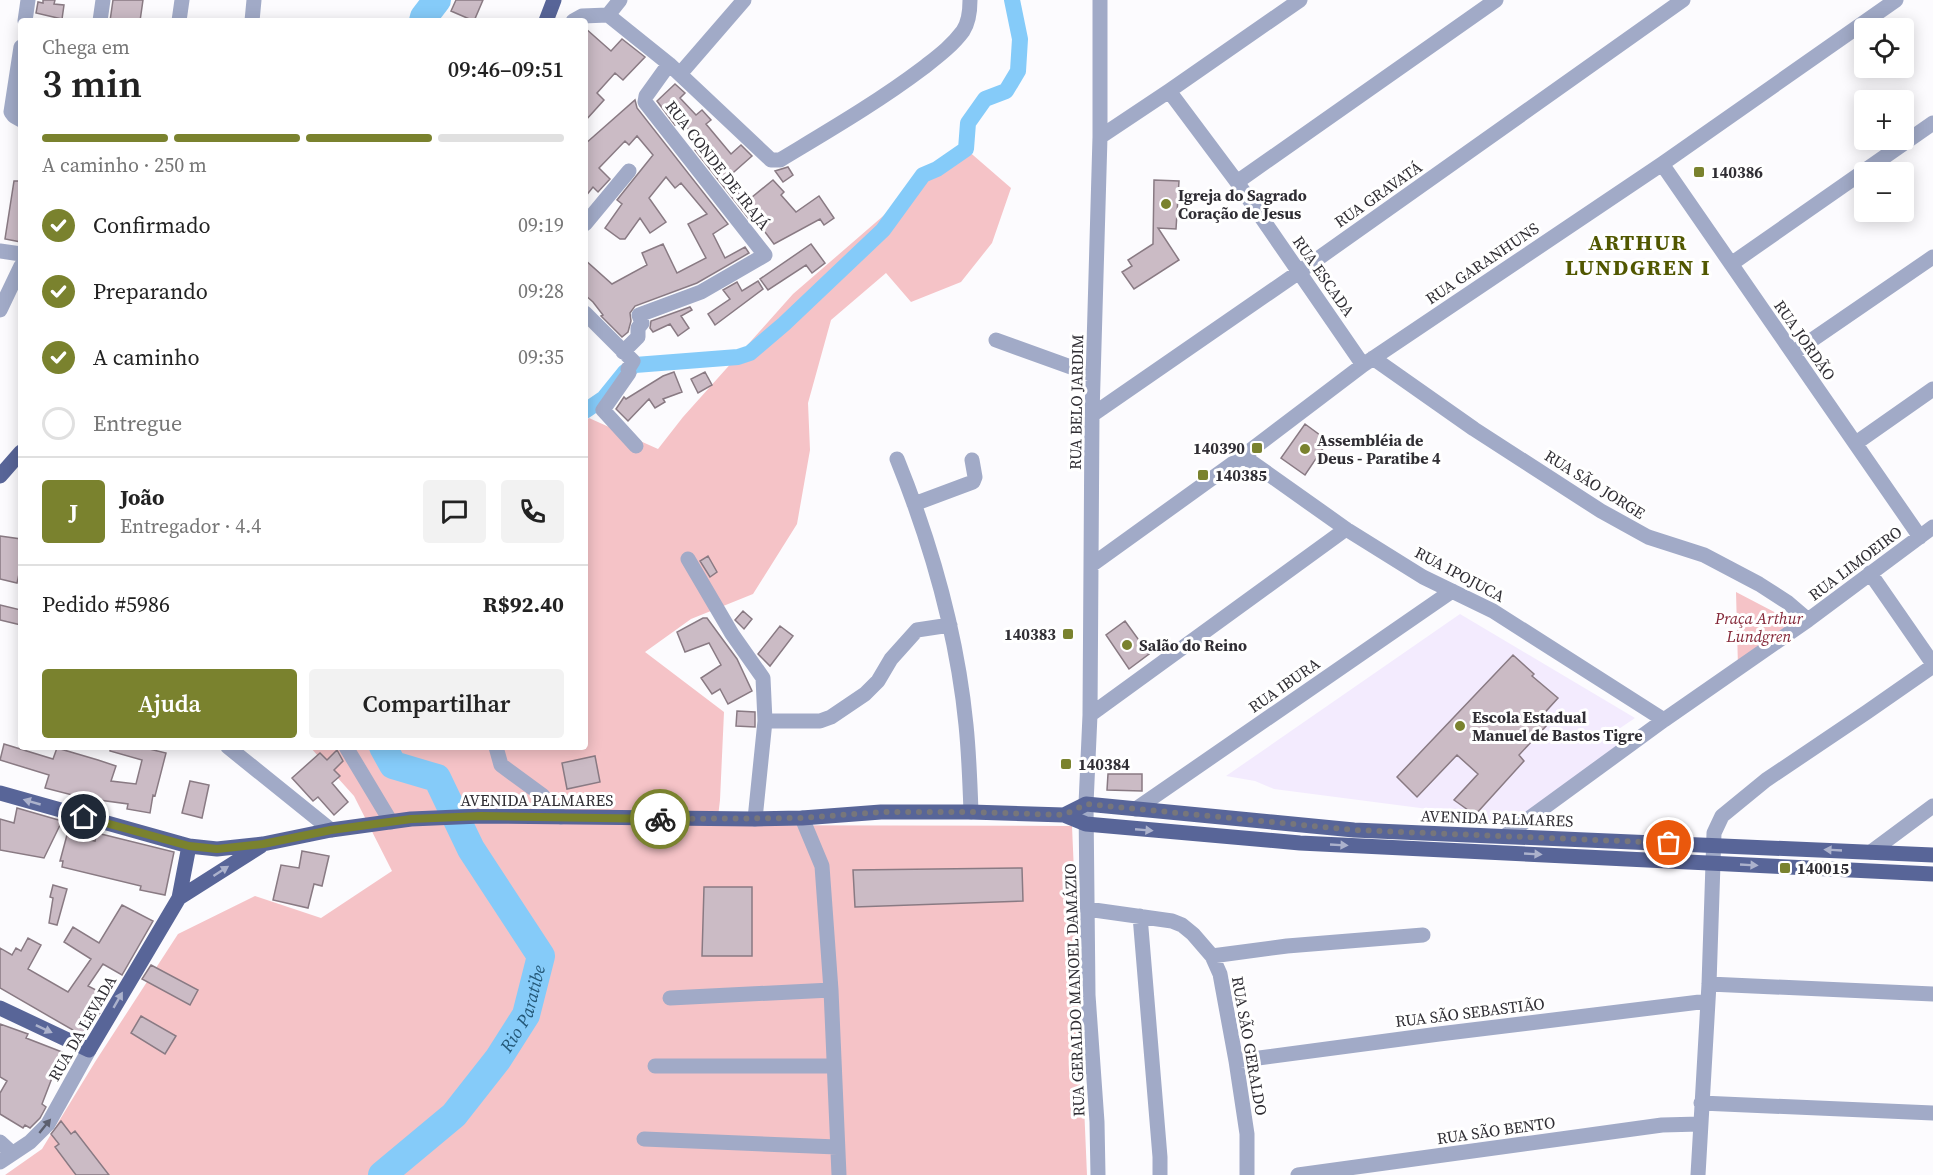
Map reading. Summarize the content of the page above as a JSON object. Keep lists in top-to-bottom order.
{
  "streets": {
    "main road": ["AVENIDA PALMARES", "RUA DA LEVADA"],
    "street": [
      "RUA CONDE DE IRAJÁ",
      "RUA GRAVATÁ",
      "RUA GARANHUNS",
      "RUA ESCADA",
      "RUA JORDÃO",
      "RUA BELO JARDIM",
      "RUA SÃO JORGE",
      "RUA LIMOEIRO",
      "RUA IPOJUCA",
      "RUA IBURA",
      "RUA GERALDO MANOEL DAMÁZIO",
      "RUA SÃO SEBASTIÃO",
      "RUA SÃO GERALDO",
      "RUA SÃO BENTO"
    ]
  },
  "crossings": [
    ["RUA GRAVATÁ", "RUA ESCADA"],
    ["RUA GRAVATÁ", "RUA BELO JARDIM"],
    ["RUA GARANHUNS", "RUA ESCADA"],
    ["RUA GARANHUNS", "RUA JORDÃO"],
    ["RUA GARANHUNS", "RUA BELO JARDIM"],
    ["RUA GARANHUNS", "RUA SÃO JORGE"],
    ["RUA GARANHUNS", "RUA IPOJUCA"],
    ["RUA ESCADA", "RUA SÃO JORGE"],
    ["RUA JORDÃO", "RUA LIMOEIRO"],
    ["RUA BELO JARDIM", "AVENIDA PALMARES"],
    ["RUA BELO JARDIM", "RUA GERALDO MANOEL DAMÁZIO"],
    ["RUA SÃO JORGE", "RUA LIMOEIRO"],
    ["RUA LIMOEIRO", "RUA IPOJUCA"],
    ["RUA LIMOEIRO", "AVENIDA PALMARES"],
    ["RUA IPOJUCA", "RUA IBURA"],
    ["RUA IBURA", "AVENIDA PALMARES"],
    ["AVENIDA PALMARES", "RUA GERALDO MANOEL DAMÁZIO"],
    ["AVENIDA PALMARES", "RUA DA LEVADA"],
    ["RUA GERALDO MANOEL DAMÁZIO", "RUA SÃO GERALDO"],
    ["RUA SÃO SEBASTIÃO", "RUA SÃO GERALDO"]
  ],
  "one_way": ["RUA DA LEVADA"],
  "districts": ["ARTHUR LUNDGREN I"],
  "water": ["Rio Paratibe"],
  "parks": ["Praça Arthur Lundgren"],
  "places": {
    "transit": [
      "140386",
      "140390",
      "140385",
      "140383",
      "140384",
      "140015"
    ],
    "other": [
      "Igreja do Sagrado Coração de Jesus",
      "Assembléia de Deus - Paratibe 4",
      "Salão do Reino",
      "Escola Estadual Manuel de Bastos Tigre"
    ]
  },
  "page": {
    "map_buttons": ["+", "−"],
    "heading": ["3 min", "Chega em", "09:46–09:51"],
    "panel": [
      "João",
      "Entregador · 4.4",
      "Pedido #5986",
      "R$92.40"
    ],
    "bar": "A caminho · 250 m",
    "list": [
      ["Confirmado", "09:19"],
      ["Preparando", "09:28"],
      ["A caminho", "09:35"],
      "Entregue"
    ],
    "round": "J",
    "buttons": ["Ajuda", "Compartilhar"]
  }
}
